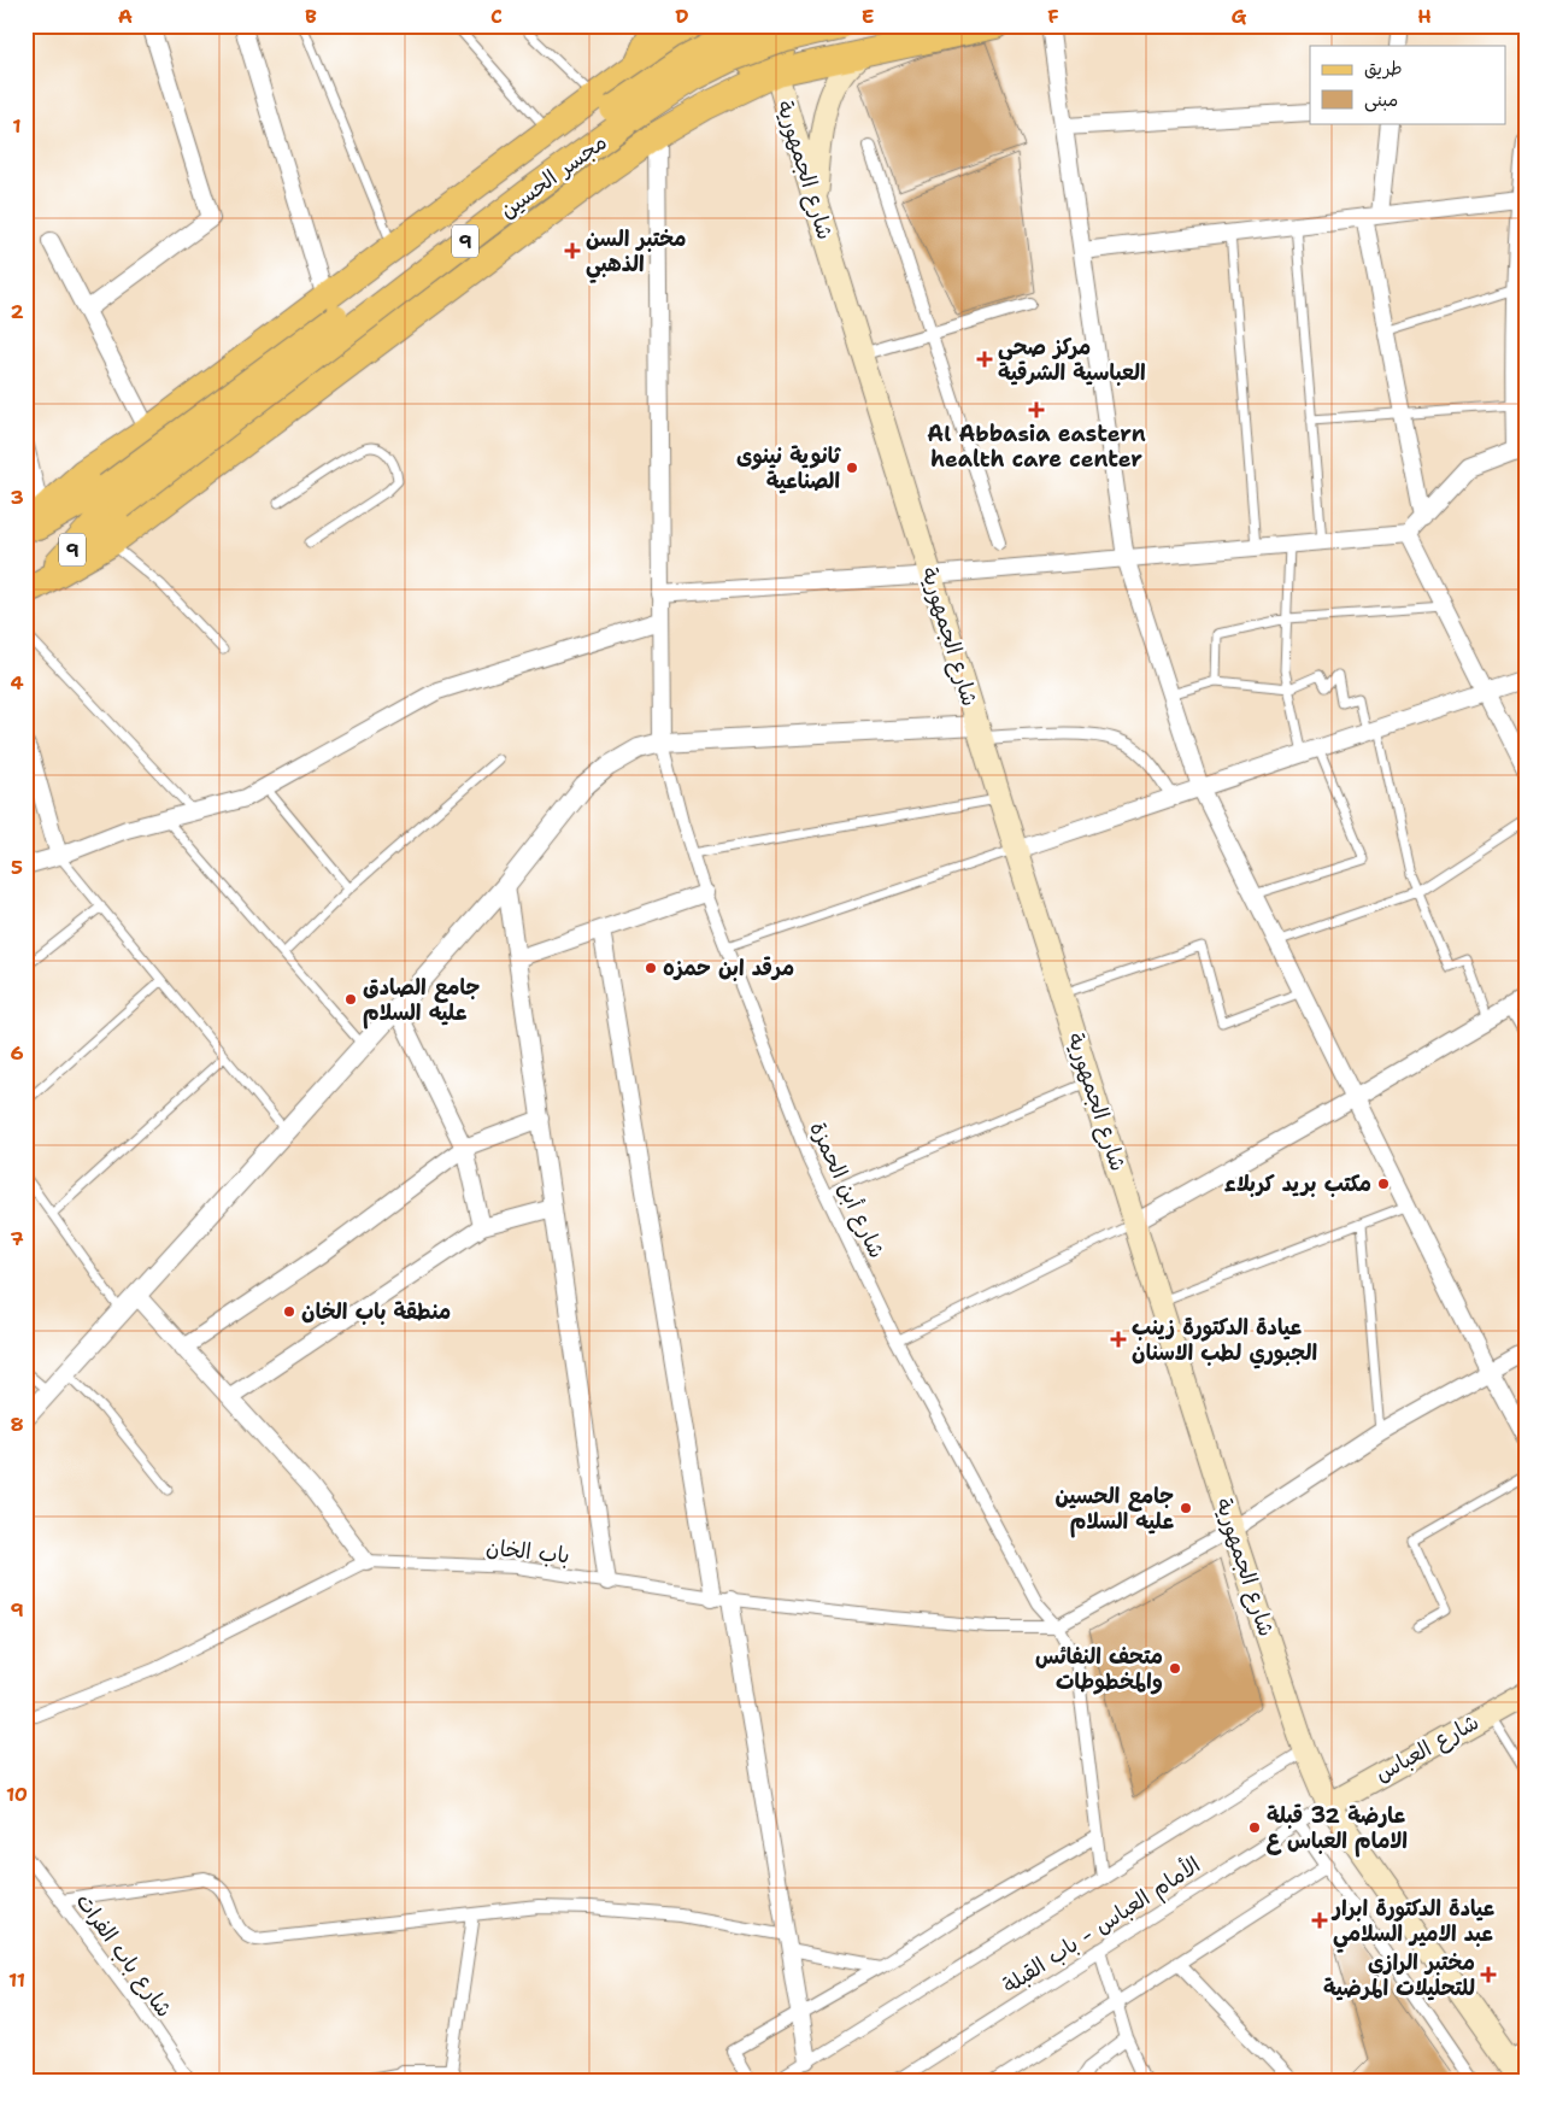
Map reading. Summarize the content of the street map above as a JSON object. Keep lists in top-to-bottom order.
{
  "streets": {
    "highway": ["مجسر الحسين", "9"],
    "main road": ["شارع الجمهورية", "شارع العباس"],
    "street": [
      "شارع أبن الحمزة",
      "باب الخان",
      "الأمام العباس - باب القبلة",
      "شارع باب الفرات"
    ]
  },
  "crossings": [
    ["شارع الجمهورية", "شارع العباس"],
    ["شارع الجمهورية", "الأمام العباس - باب القبلة"],
    ["مجسر الحسين", "9"],
    ["شارع أبن الحمزة", "باب الخان"],
    ["شارع العباس", "الأمام العباس - باب القبلة"]
  ],
  "places": {
    "health": [
      "مختبر السن الذهبي",
      "مركز صحي العباسية الشرقية",
      "Al Abbasia eastern health care center",
      "عيادة الدكتورة زينب الجبوري لطب الاسنان",
      "عيادة الدكتورة ابرار عبد الامير السلامي",
      "مختبر الرازي للتحليلات المرضية"
    ],
    "other": [
      "ثانوية نينوى الصناعية",
      "مرقد ابن حمزه",
      "جامع الصادق عليه السلام",
      "مكتب بريد كربلاء",
      "منطقة باب الخان",
      "جامع الحسين عليه السلام",
      "متحف النفائس والمخطوطات",
      "عارضة 32 قبلة الامام العباس ع"
    ]
  },
  "legend": ["طريق", "مبنى"],
  "grid": {
    "columns": [
      "A",
      "B",
      "C",
      "D",
      "E",
      "F",
      "G",
      "H"
    ],
    "rows": [
      "1",
      "2",
      "3",
      "4",
      "5",
      "6",
      "7",
      "8",
      "9",
      "10",
      "11"
    ]
  }
}
